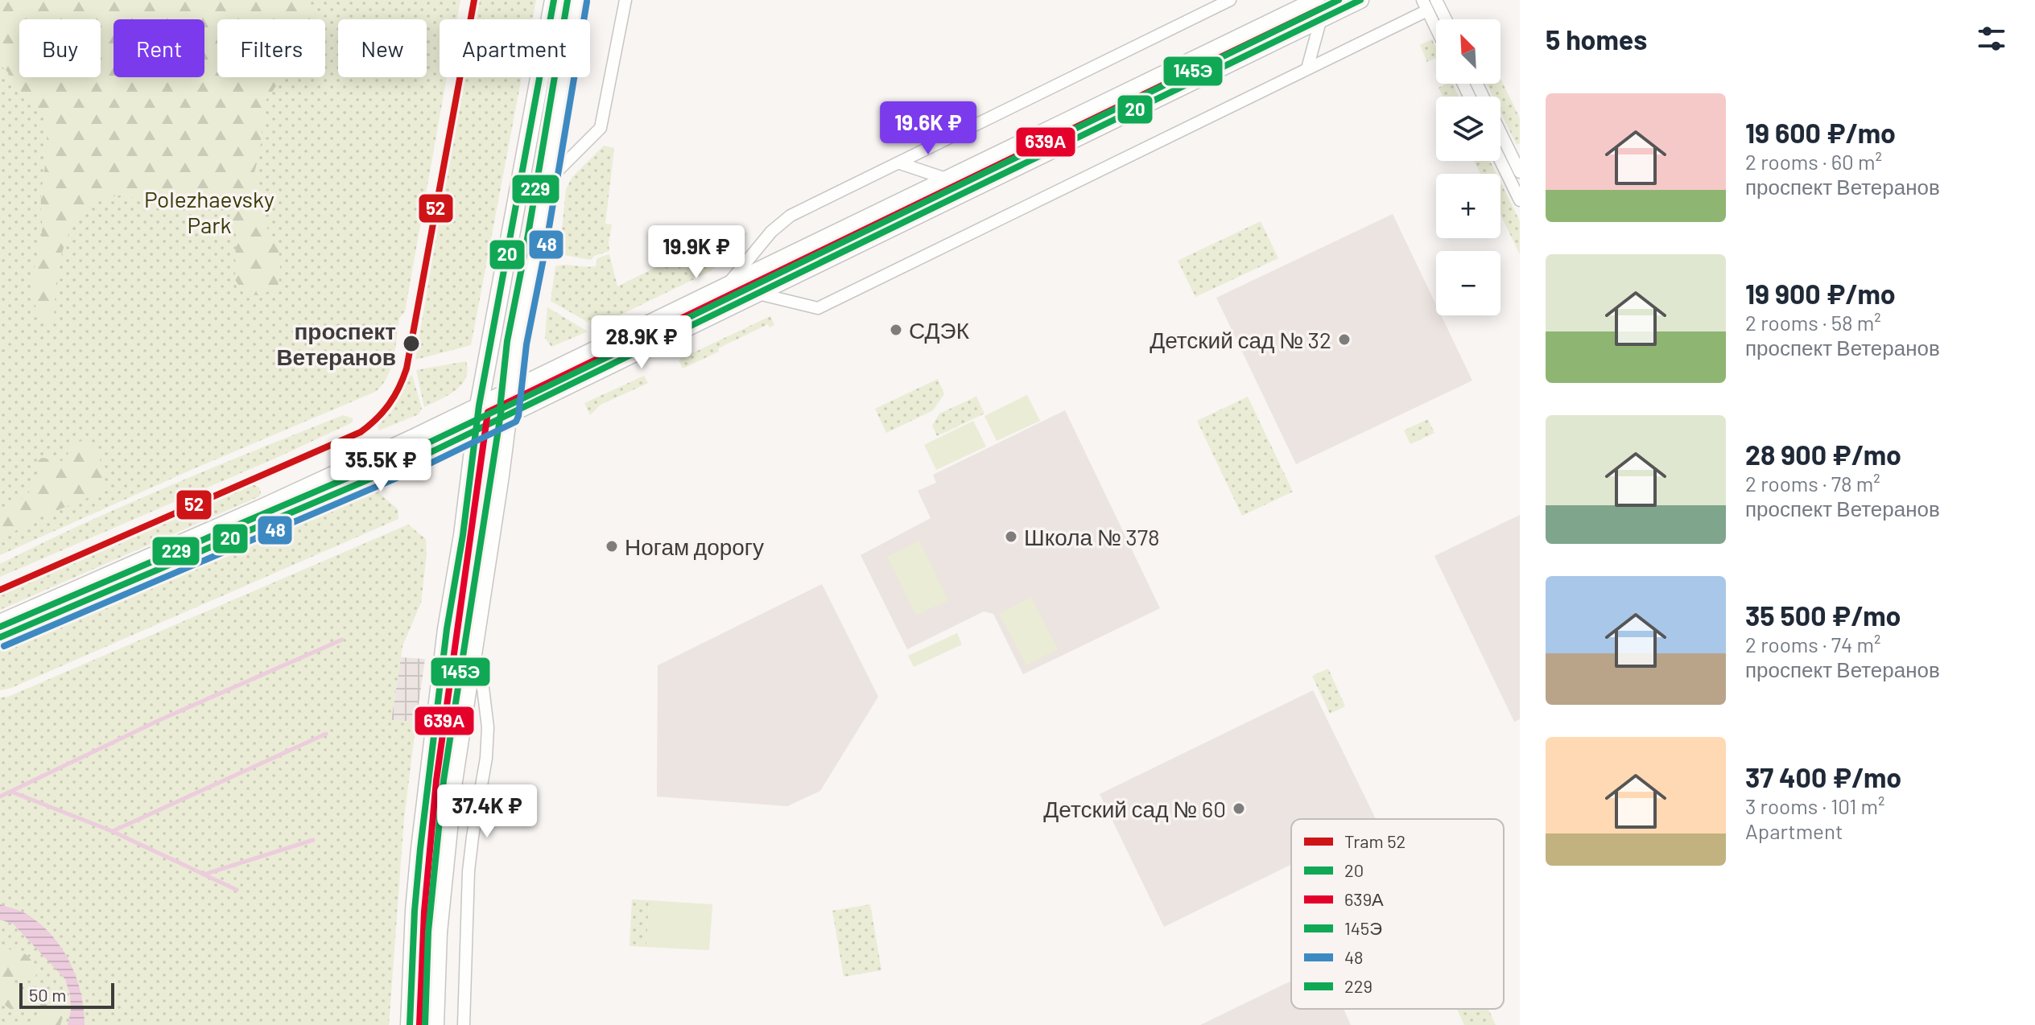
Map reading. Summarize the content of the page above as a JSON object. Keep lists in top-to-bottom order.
{
  "parks": ["Polezhaevsky Park"],
  "places": [
    "СДЭК",
    "Детский сад № 32",
    "проспект Ветеранов",
    "Школа № 378",
    "Ногам дорогу",
    "Детский сад № 60"
  ],
  "lines": [
    "tram line 52",
    "transit line 20",
    "transit line 145Э",
    "transit line 229",
    "transit line 48",
    "transit line 639А"
  ],
  "legend": [
    "Tram 52",
    "20",
    "639А",
    "145Э",
    "48",
    "229"
  ],
  "scale_bar": "50 m",
  "north": "top left",
  "page": {
    "heading": "5 homes",
    "map_buttons": ["+", "−"],
    "chip": [
      "Buy",
      "Rent",
      "Filters",
      "New",
      "Apartment"
    ],
    "list": [
      {
        "name": "19 600 ₽/mo",
        "note": "2 rooms · 60 m² · проспект Ветеранов"
      },
      {
        "name": "19 900 ₽/mo",
        "note": "2 rooms · 58 m² · проспект Ветеранов"
      },
      {
        "name": "28 900 ₽/mo",
        "note": "2 rooms · 78 m² · проспект Ветеранов"
      },
      {
        "name": "35 500 ₽/mo",
        "note": "2 rooms · 74 m² · проспект Ветеранов"
      },
      {
        "name": "37 400 ₽/mo",
        "note": "3 rooms · 101 m² · Apartment"
      }
    ],
    "price": [
      "19.6K ₽",
      "19.9K ₽",
      "28.9K ₽",
      "35.5K ₽",
      "37.4K ₽"
    ],
    "scale": "50 m"
  }
}
